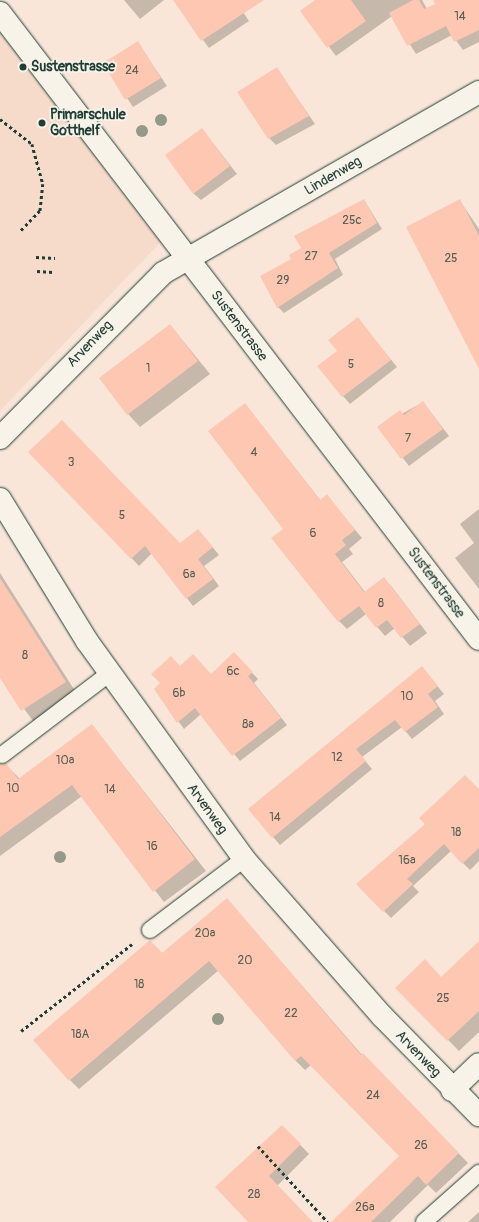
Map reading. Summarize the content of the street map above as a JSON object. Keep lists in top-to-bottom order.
{
  "streets": {
    "street": ["Lindenweg", "Sustenstrasse", "Arvenweg"]
  },
  "crossings": [
    ["Lindenweg", "Sustenstrasse"],
    ["Lindenweg", "Arvenweg"],
    ["Sustenstrasse", "Arvenweg"]
  ],
  "places": ["Sustenstrasse", "Primarschule Gotthelf"],
  "house_numbers": [
    "14",
    "24",
    "25c",
    "27",
    "25",
    "29",
    "5",
    "1",
    "7",
    "4",
    "3",
    "5",
    "6",
    "6a",
    "8",
    "8",
    "6c",
    "6b",
    "10",
    "8a",
    "12",
    "10a",
    "10",
    "14",
    "14",
    "18",
    "16",
    "16a",
    "20a",
    "20",
    "18",
    "25",
    "22",
    "18A",
    "24",
    "26",
    "28",
    "26a"
  ]
}
